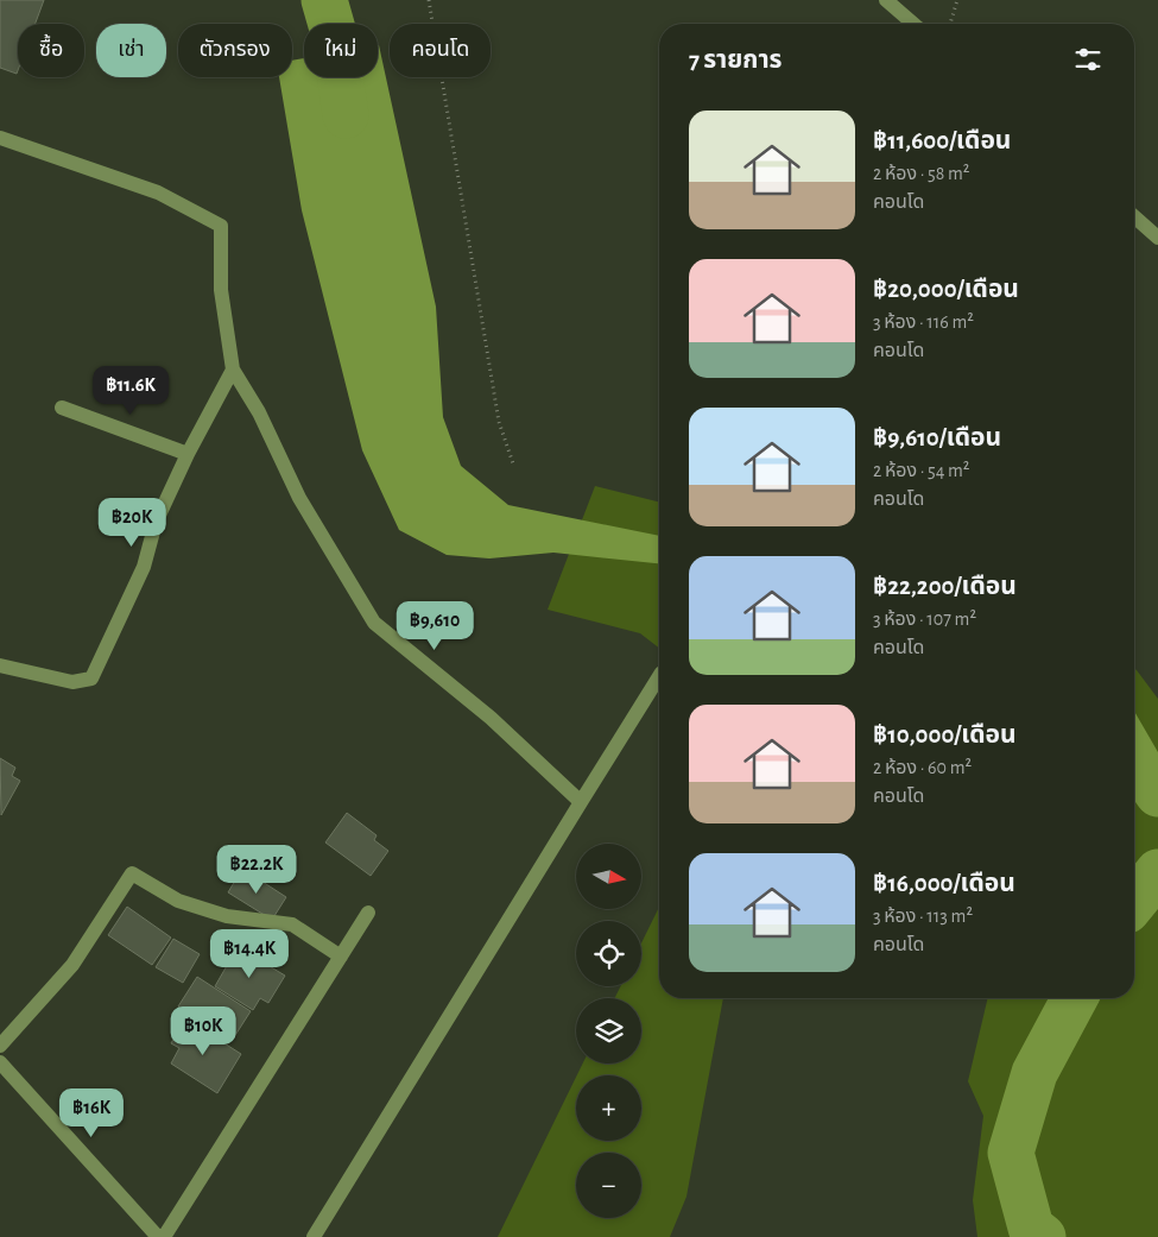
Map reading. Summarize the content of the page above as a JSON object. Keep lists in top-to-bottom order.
{
  "north": "right",
  "page": {
    "chip": [
      "ซื้อ",
      "เช่า",
      "ตัวกรอง",
      "ใหม่",
      "คอนโด"
    ],
    "heading": "7 รายการ",
    "list": [
      {
        "name": "฿11,600/เดือน",
        "note": "2 ห้อง · 58 m² · คอนโด"
      },
      {
        "name": "฿20,000/เดือน",
        "note": "3 ห้อง · 116 m² · คอนโด"
      },
      {
        "name": "฿9,610/เดือน",
        "note": "2 ห้อง · 54 m² · คอนโด"
      },
      {
        "name": "฿22,200/เดือน",
        "note": "3 ห้อง · 107 m² · คอนโด"
      },
      {
        "name": "฿10,000/เดือน",
        "note": "2 ห้อง · 60 m² · คอนโด"
      },
      {
        "name": "฿16,000/เดือน",
        "note": "3 ห้อง · 113 m² · คอนโด"
      }
    ],
    "price": [
      "฿11.6K",
      "฿20K",
      "฿9,610",
      "฿22.2K",
      "฿14.4K",
      "฿10K",
      "฿16K"
    ],
    "map_buttons": ["+", "−"]
  }
}
